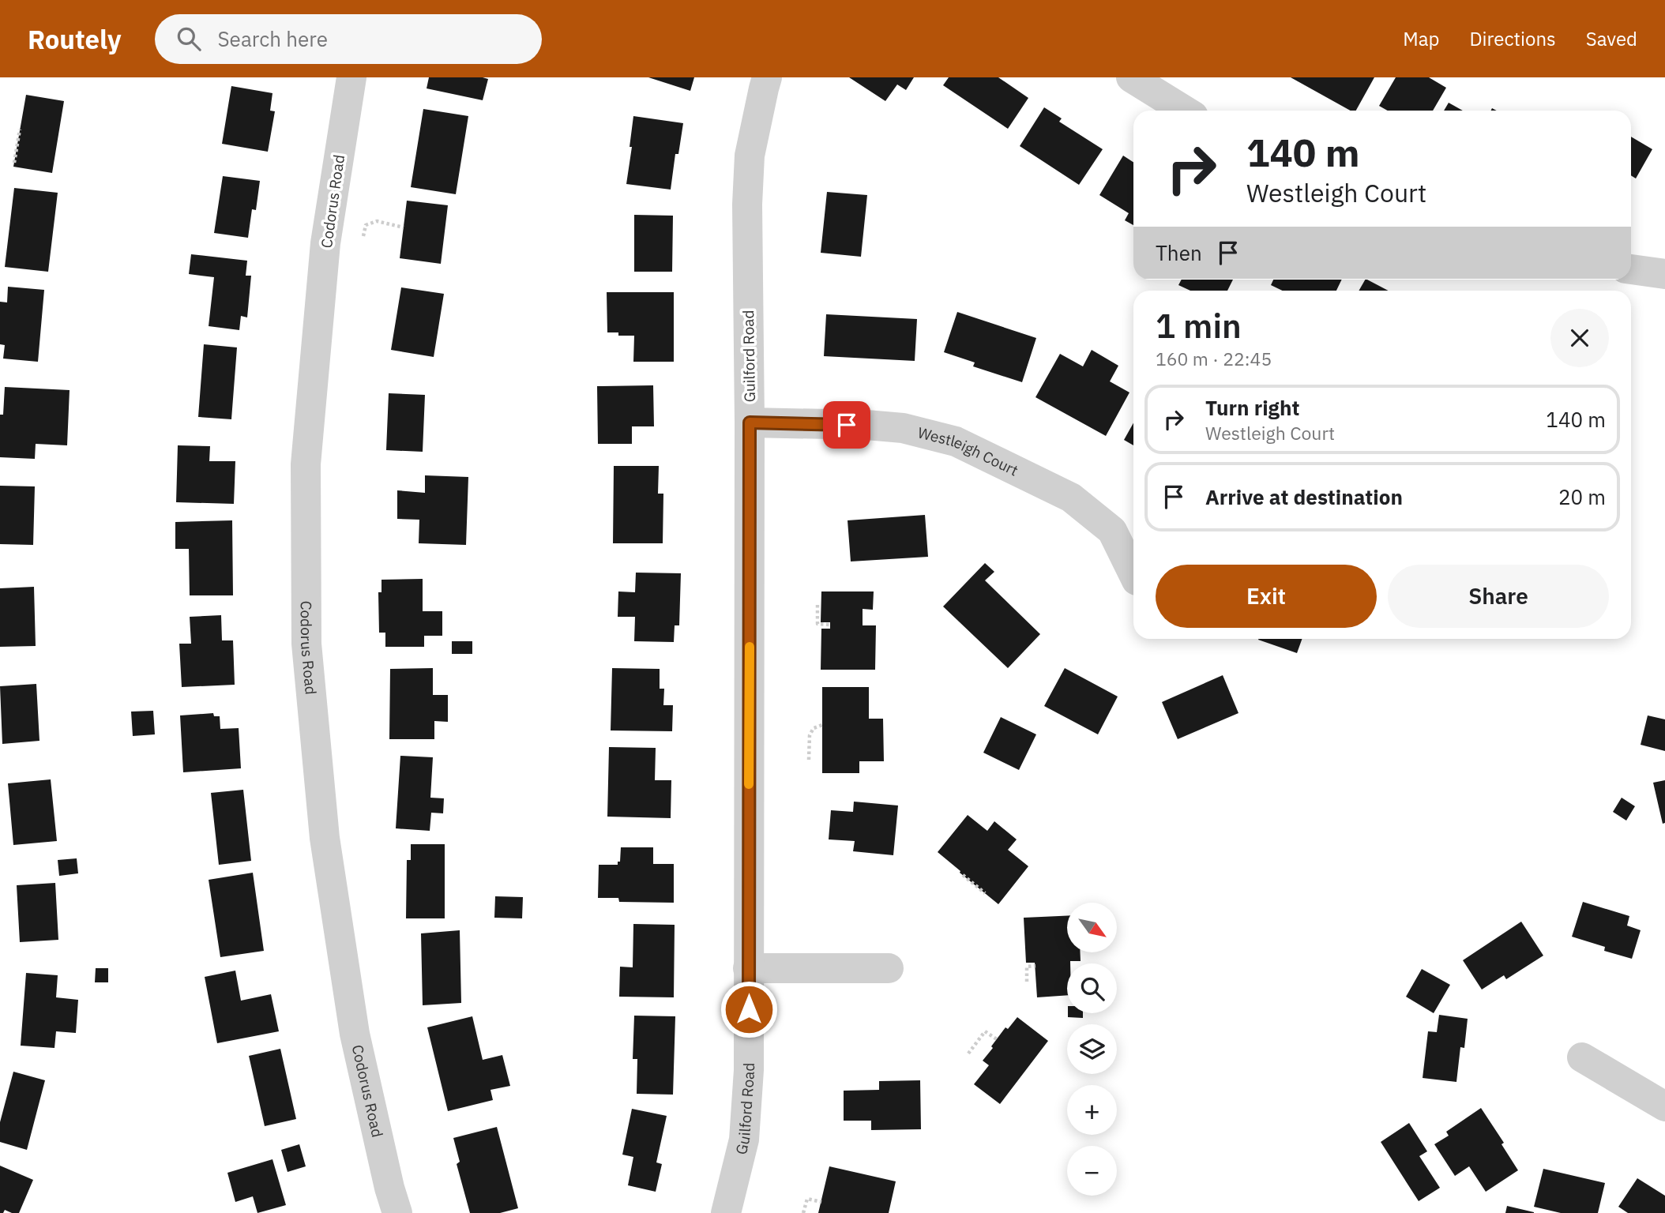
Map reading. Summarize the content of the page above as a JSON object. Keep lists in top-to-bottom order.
{
  "streets": {
    "street": ["Codorus Road", "Guilford Road", "Westleigh Court"]
  },
  "crossings": [
    ["Guilford Road", "Westleigh Court"]
  ],
  "north": "bottom right",
  "page": {
    "header": "Routely",
    "search": "Search here",
    "nav": ["Map", "Directions", "Saved"],
    "turn": ["140 m", "Westleigh Court"],
    "then": "Then",
    "heading": ["1 min", "160 m · 22:45"],
    "list": [
      {
        "name": "Turn right",
        "note": "Westleigh Court",
        "value": "140 m"
      },
      {
        "name": "Arrive at destination",
        "value": "20 m"
      }
    ],
    "buttons": ["Exit", "Share"],
    "map_buttons": ["+", "−"]
  }
}
